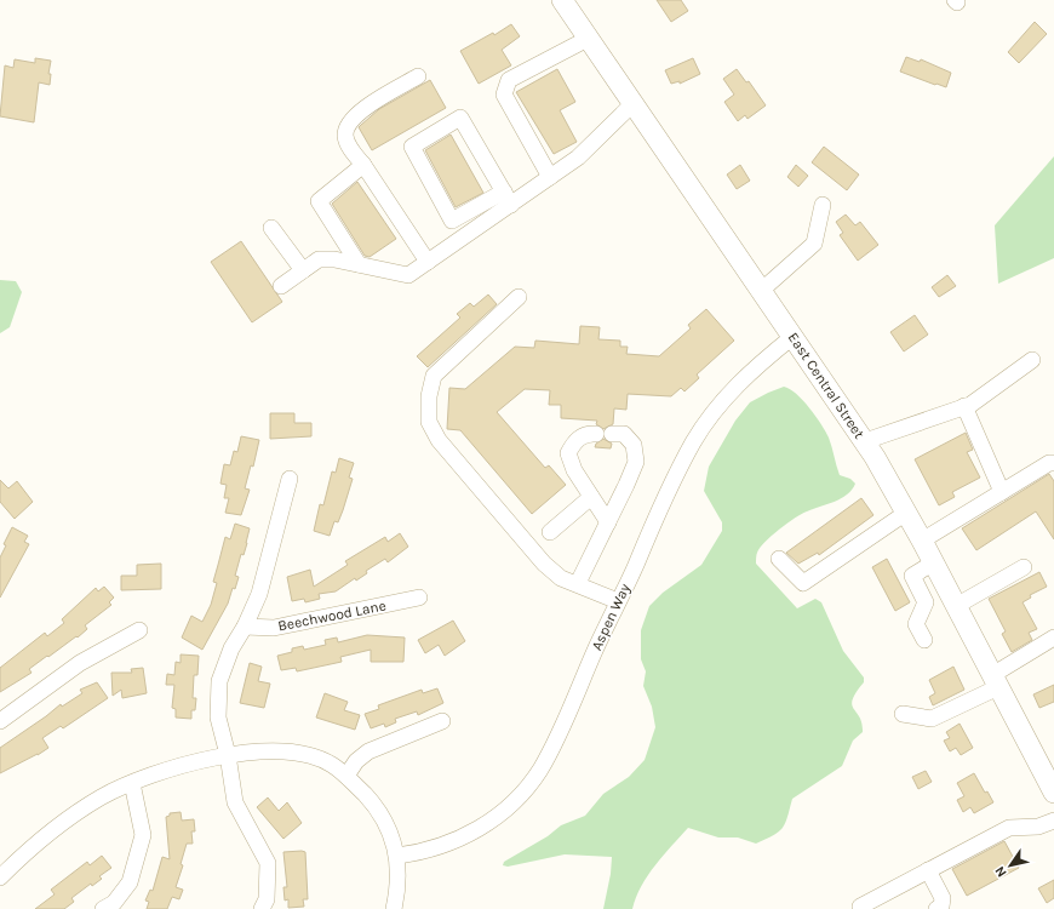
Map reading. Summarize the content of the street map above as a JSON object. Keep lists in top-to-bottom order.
{
  "streets": {
    "main road": ["East Central Street"],
    "street": ["Beechwood Lane", "Aspen Way"]
  },
  "crossings": [
    ["East Central Street", "Aspen Way"]
  ],
  "north": "bottom left"
}
